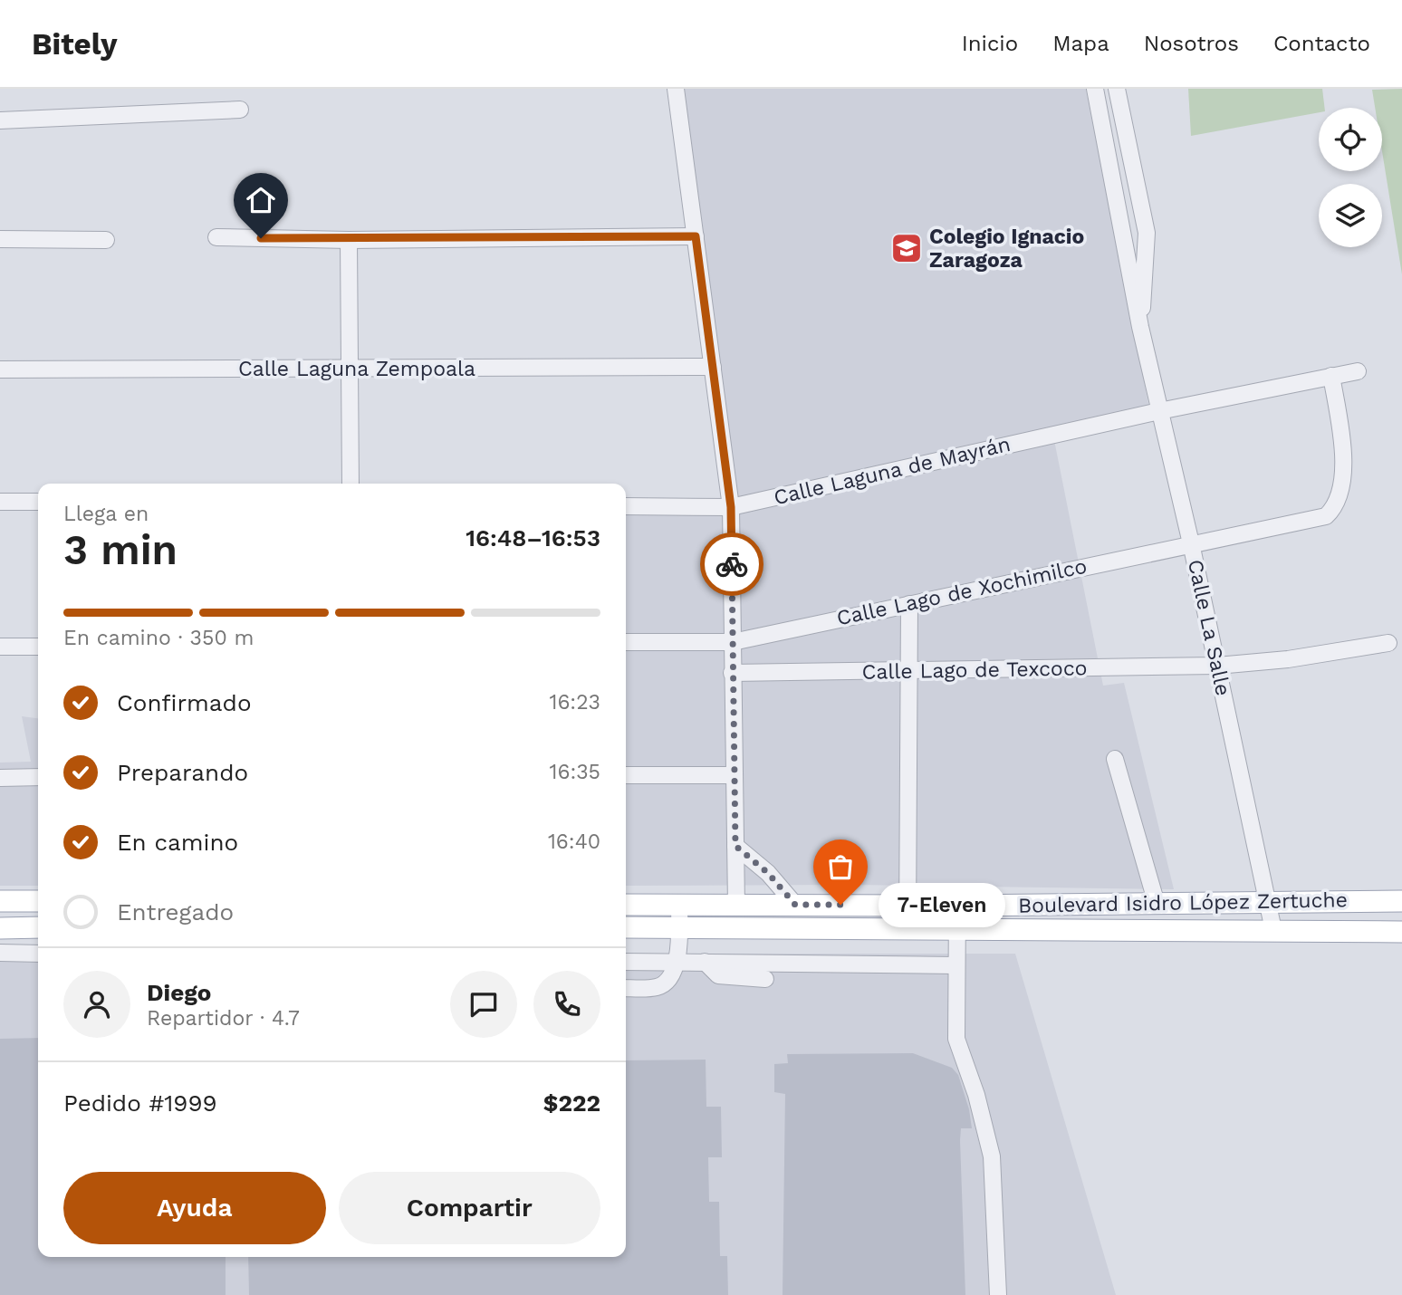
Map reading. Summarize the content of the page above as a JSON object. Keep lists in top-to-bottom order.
{
  "streets": {
    "main road": ["Boulevard Isidro López Zertuche"],
    "street": [
      "Calle Laguna Zempoala",
      "Calle Laguna de Mayrán",
      "Calle Lago de Xochimilco",
      "Calle La Salle",
      "Calle Lago de Texcoco"
    ]
  },
  "crossings": [
    ["Calle Laguna de Mayrán", "Calle Lago de Xochimilco"],
    ["Calle Laguna de Mayrán", "Calle La Salle"],
    ["Calle Lago de Xochimilco", "Calle La Salle"],
    ["Calle La Salle", "Calle Lago de Texcoco"],
    ["Calle La Salle", "Boulevard Isidro López Zertuche"]
  ],
  "places": {
    "school or university": ["Colegio Ignacio Zaragoza"],
    "other": ["7-Eleven"]
  },
  "page": {
    "header": "Bitely",
    "nav": [
      "Inicio",
      "Mapa",
      "Nosotros",
      "Contacto"
    ],
    "heading": ["3 min", "Llega en", "16:48–16:53"],
    "panel": [
      "Diego",
      "Repartidor · 4.7",
      "Pedido #1999",
      "$222"
    ],
    "bar": "En camino · 350 m",
    "list": [
      ["Confirmado", "16:23"],
      ["Preparando", "16:35"],
      ["En camino", "16:40"],
      "Entregado"
    ],
    "bubble": "7-Eleven",
    "buttons": ["Ayuda", "Compartir"]
  }
}
